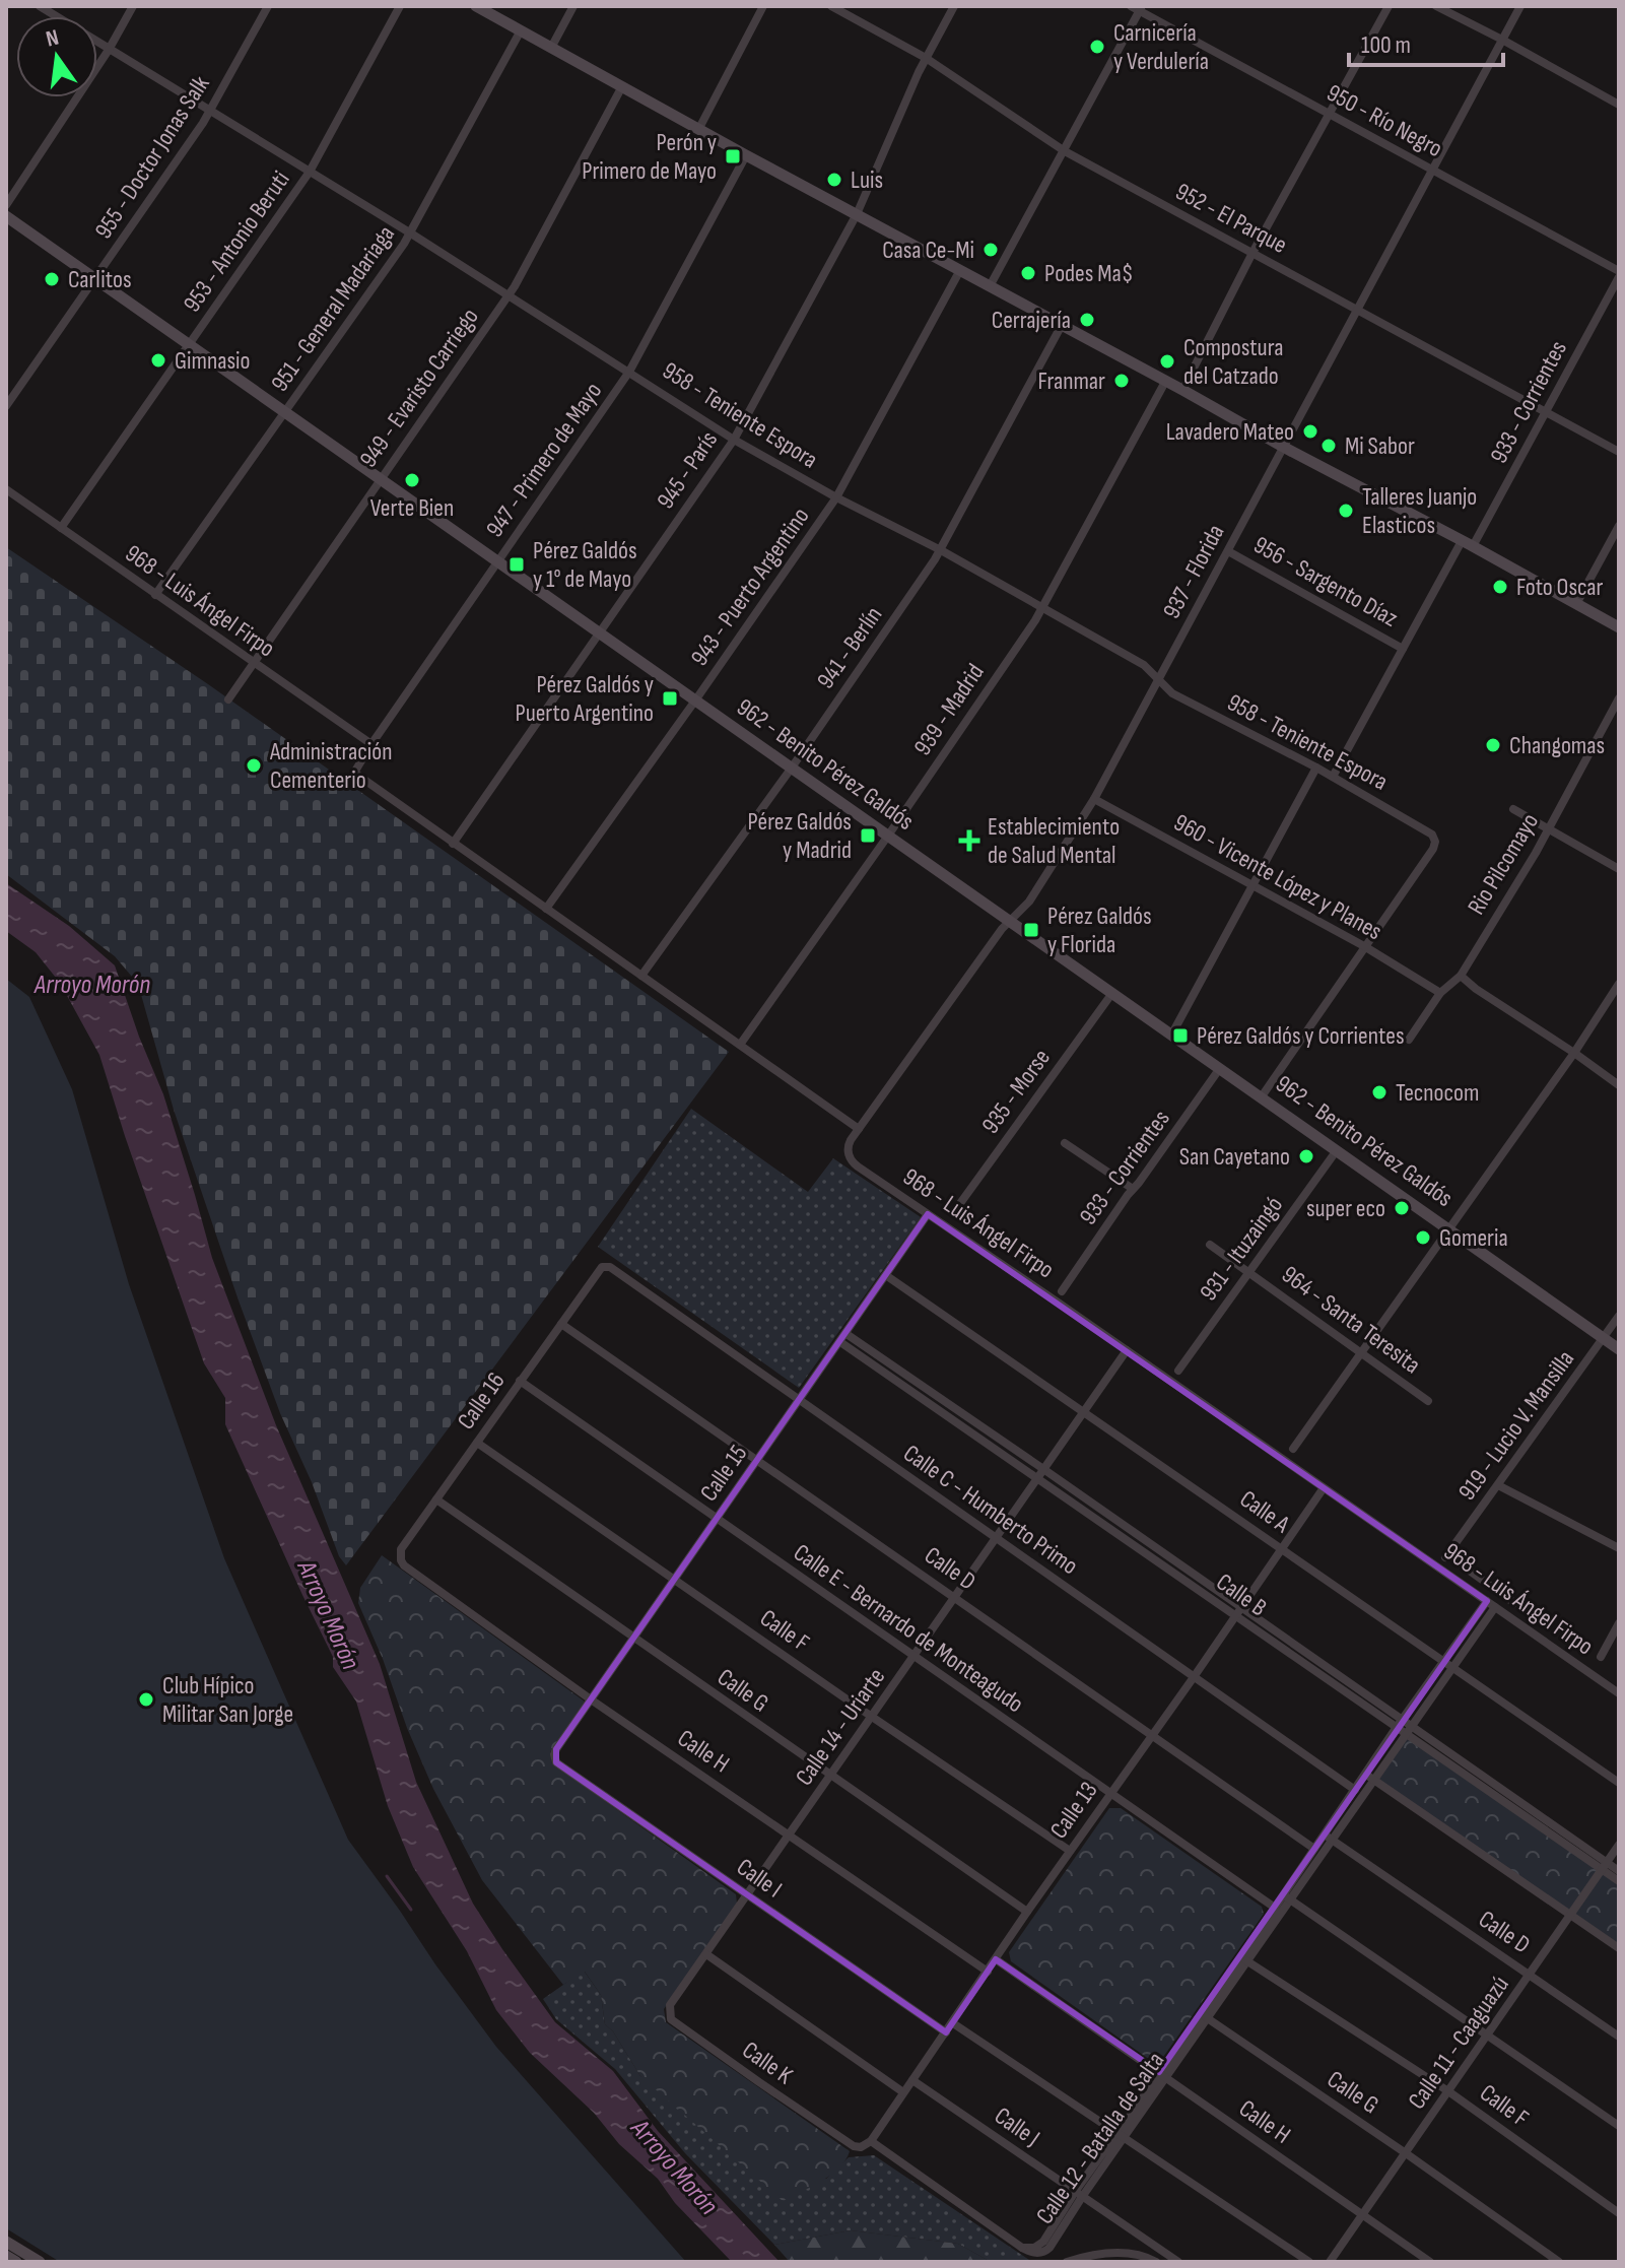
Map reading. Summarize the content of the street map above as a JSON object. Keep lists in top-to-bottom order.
{
  "streets": {
    "main road": ["962 - Benito Pérez Galdós"],
    "street": [
      "950 - Río Negro",
      "955 - Doctor Jonas Salk",
      "952 - El Parque",
      "953 - Antonio Beruti",
      "951 - General Madariaga",
      "949 - Evaristo Carriego",
      "933 - Corrientes",
      "958 - Teniente Espora",
      "947 - Primero de Mayo",
      "945 - París",
      "937 - Florida",
      "956 - Sargento Díaz",
      "943 - Puerto Argentino",
      "968 - Luis Ángel Firpo",
      "941 - Berlín",
      "939 - Madrid",
      "Rio Pilcomayo",
      "960 - Vicente López y Planes",
      "935 - Morse",
      "931 - Ituzaingó",
      "964 - Santa Teresita",
      "Calle 16",
      "919 - Lucio V. Mansilla",
      "Calle 15",
      "Calle C - Humberto Primo",
      "Calle A",
      "Calle D",
      "Calle B",
      "Calle E - Bernardo de Monteagudo",
      "Calle F",
      "Calle G",
      "Calle 14 - Uriarte",
      "Calle H",
      "Calle 13",
      "Calle I",
      "Calle 11 - Caaguazú",
      "Calle K",
      "Calle J",
      "Calle 12 - Batalla de Salta"
    ]
  },
  "crossings": [
    ["950 - Río Negro", "937 - Florida"],
    ["955 - Doctor Jonas Salk", "958 - Teniente Espora"],
    ["955 - Doctor Jonas Salk", "962 - Benito Pérez Galdós"],
    ["952 - El Parque", "933 - Corrientes"],
    ["952 - El Parque", "945 - París"],
    ["952 - El Parque", "937 - Florida"],
    ["953 - Antonio Beruti", "958 - Teniente Espora"],
    ["953 - Antonio Beruti", "968 - Luis Ángel Firpo"],
    ["953 - Antonio Beruti", "962 - Benito Pérez Galdós"],
    ["951 - General Madariaga", "958 - Teniente Espora"],
    ["951 - General Madariaga", "968 - Luis Ángel Firpo"],
    ["951 - General Madariaga", "962 - Benito Pérez Galdós"],
    ["949 - Evaristo Carriego", "958 - Teniente Espora"],
    ["949 - Evaristo Carriego", "968 - Luis Ángel Firpo"],
    ["949 - Evaristo Carriego", "962 - Benito Pérez Galdós"],
    ["933 - Corrientes", "958 - Teniente Espora"],
    ["933 - Corrientes", "956 - Sargento Díaz"],
    ["933 - Corrientes", "962 - Benito Pérez Galdós"],
    ["958 - Teniente Espora", "947 - Primero de Mayo"],
    ["958 - Teniente Espora", "945 - París"],
    ["958 - Teniente Espora", "937 - Florida"],
    ["958 - Teniente Espora", "943 - Puerto Argentino"],
    ["958 - Teniente Espora", "941 - Berlín"],
    ["958 - Teniente Espora", "939 - Madrid"],
    ["958 - Teniente Espora", "960 - Vicente López y Planes"],
    ["947 - Primero de Mayo", "945 - París"],
    ["947 - Primero de Mayo", "968 - Luis Ángel Firpo"],
    ["947 - Primero de Mayo", "962 - Benito Pérez Galdós"],
    ["945 - París", "962 - Benito Pérez Galdós"],
    ["937 - Florida", "956 - Sargento Díaz"],
    ["937 - Florida", "968 - Luis Ángel Firpo"],
    ["937 - Florida", "962 - Benito Pérez Galdós"],
    ["937 - Florida", "960 - Vicente López y Planes"],
    ["943 - Puerto Argentino", "962 - Benito Pérez Galdós"],
    ["968 - Luis Ángel Firpo", "Calle 15"],
    ["968 - Luis Ángel Firpo", "Calle 14 - Uriarte"],
    ["968 - Luis Ángel Firpo", "Calle 13"],
    ["941 - Berlín", "962 - Benito Pérez Galdós"],
    ["939 - Madrid", "962 - Benito Pérez Galdós"],
    ["962 - Benito Pérez Galdós", "935 - Morse"],
    ["962 - Benito Pérez Galdós", "931 - Ituzaingó"],
    ["962 - Benito Pérez Galdós", "919 - Lucio V. Mansilla"],
    ["Rio Pilcomayo", "960 - Vicente López y Planes"],
    ["931 - Ituzaingó", "964 - Santa Teresita"],
    ["Calle 16", "Calle C - Humberto Primo"],
    ["Calle 16", "Calle D"],
    ["Calle 16", "Calle E - Bernardo de Monteagudo"],
    ["Calle 16", "Calle F"],
    ["Calle 16", "Calle G"],
    ["Calle 16", "Calle H"],
    ["Calle 15", "Calle C - Humberto Primo"],
    ["Calle 15", "Calle A"],
    ["Calle 15", "Calle D"],
    ["Calle 15", "Calle B"],
    ["Calle 15", "Calle E - Bernardo de Monteagudo"],
    ["Calle 15", "Calle F"],
    ["Calle 15", "Calle G"],
    ["Calle 15", "Calle H"],
    ["Calle 15", "Calle I"],
    ["Calle C - Humberto Primo", "Calle 14 - Uriarte"],
    ["Calle C - Humberto Primo", "Calle 13"],
    ["Calle C - Humberto Primo", "Calle 12 - Batalla de Salta"],
    ["Calle A", "Calle 14 - Uriarte"],
    ["Calle A", "Calle 13"],
    ["Calle A", "Calle 12 - Batalla de Salta"],
    ["Calle D", "Calle 14 - Uriarte"],
    ["Calle D", "Calle 13"],
    ["Calle D", "Calle 11 - Caaguazú"],
    ["Calle D", "Calle 12 - Batalla de Salta"],
    ["Calle B", "Calle 14 - Uriarte"],
    ["Calle B", "Calle 13"],
    ["Calle B", "Calle 11 - Caaguazú"],
    ["Calle B", "Calle 12 - Batalla de Salta"],
    ["Calle E - Bernardo de Monteagudo", "Calle 14 - Uriarte"],
    ["Calle E - Bernardo de Monteagudo", "Calle 13"],
    ["Calle E - Bernardo de Monteagudo", "Calle 12 - Batalla de Salta"],
    ["Calle F", "Calle 14 - Uriarte"],
    ["Calle F", "Calle 13"],
    ["Calle F", "Calle 11 - Caaguazú"],
    ["Calle F", "Calle 12 - Batalla de Salta"],
    ["Calle G", "Calle 14 - Uriarte"],
    ["Calle G", "Calle 13"],
    ["Calle G", "Calle 11 - Caaguazú"],
    ["Calle G", "Calle 12 - Batalla de Salta"],
    ["Calle 14 - Uriarte", "Calle H"],
    ["Calle 14 - Uriarte", "Calle I"],
    ["Calle 14 - Uriarte", "Calle K"],
    ["Calle H", "Calle 13"],
    ["Calle H", "Calle 11 - Caaguazú"],
    ["Calle H", "Calle 12 - Batalla de Salta"],
    ["Calle 13", "Calle I"],
    ["Calle 13", "Calle K"],
    ["Calle 13", "Calle J"],
    ["Calle 13", "Calle 12 - Batalla de Salta"],
    ["Calle K", "Calle 12 - Batalla de Salta"],
    ["Calle J", "Calle 12 - Batalla de Salta"]
  ],
  "water": ["Arroyo Morón"],
  "places": {
    "other": [
      "Carnicería y Verdulería",
      "Luis",
      "Casa Ce-Mi",
      "Podes Ma$",
      "Carlitos",
      "Cerrajería",
      "Gimnasio",
      "Compostura del Catzado",
      "Franmar",
      "Lavadero Mateo",
      "Mi Sabor",
      "Verte Bien",
      "Talleres Juanjo Elasticos",
      "Foto Oscar",
      "Changomas",
      "Administración Cementerio",
      "Tecnocom",
      "San Cayetano",
      "super eco",
      "Gomeria",
      "Club Hípico Militar San Jorge"
    ],
    "transit": [
      "Perón y Primero de Mayo",
      "Pérez Galdós y 1° de Mayo",
      "Pérez Galdós y Puerto Argentino",
      "Pérez Galdós y Madrid",
      "Pérez Galdós y Florida",
      "Pérez Galdós y Corrientes"
    ],
    "health": ["Establecimiento de Salud Mental"]
  },
  "scale_bar": "100 m",
  "north": "top"
}
